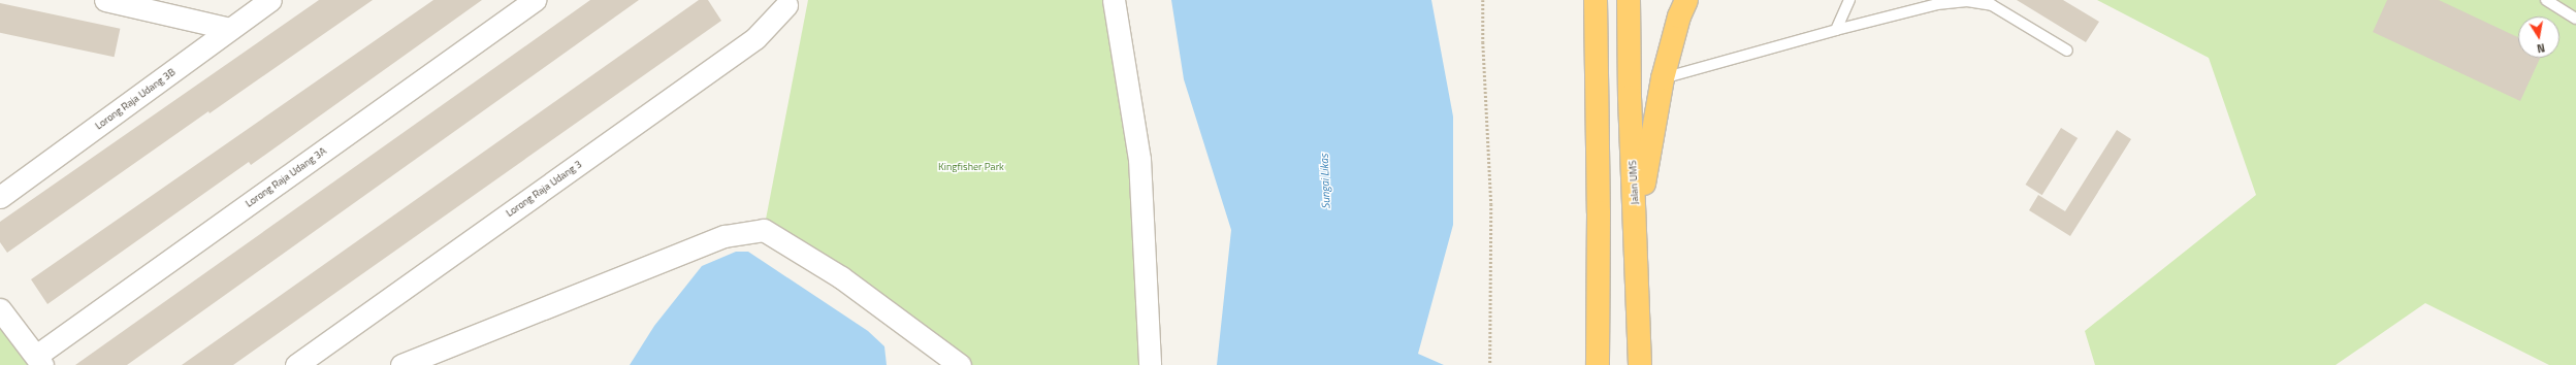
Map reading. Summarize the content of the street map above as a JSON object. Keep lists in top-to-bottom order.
{
  "streets": {
    "highway": ["Jalan UMS"],
    "street": ["Lorong Raja Udang 3B", "Lorong Raja Udang 3A", "Lorong Raja Udang 3"]
  },
  "water": ["Sungai Likas"],
  "parks": ["Kingfisher Park"],
  "north": "bottom"
}
